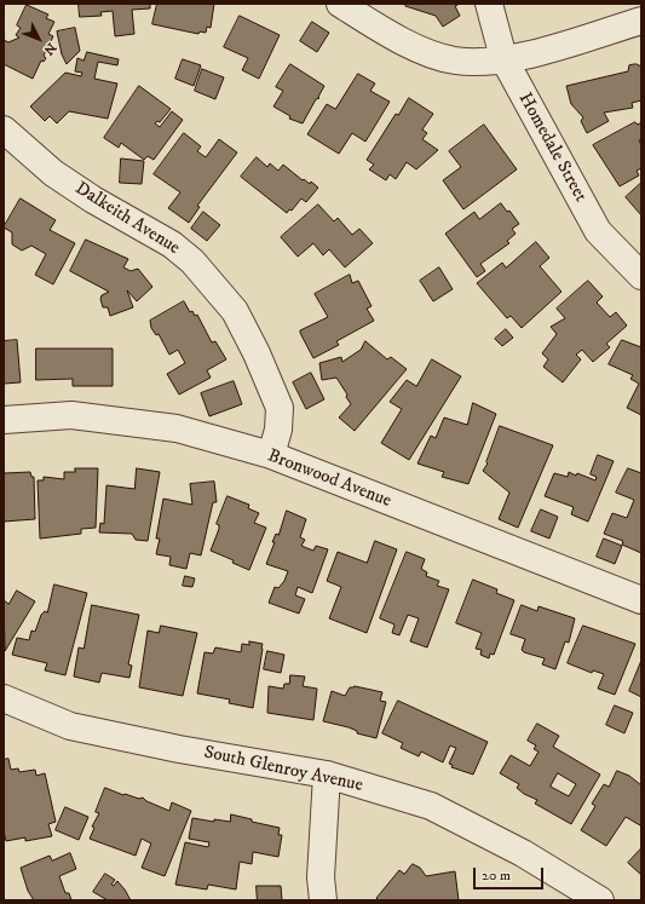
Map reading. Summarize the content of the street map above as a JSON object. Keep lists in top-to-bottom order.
{
  "streets": {
    "street": [
      "Homedale Street",
      "Dalkeith Avenue",
      "Bronwood Avenue",
      "South Glenroy Avenue"
    ]
  },
  "crossings": [
    ["Dalkeith Avenue", "Bronwood Avenue"]
  ],
  "scale_bar": "20 m",
  "north": "bottom right"
}
